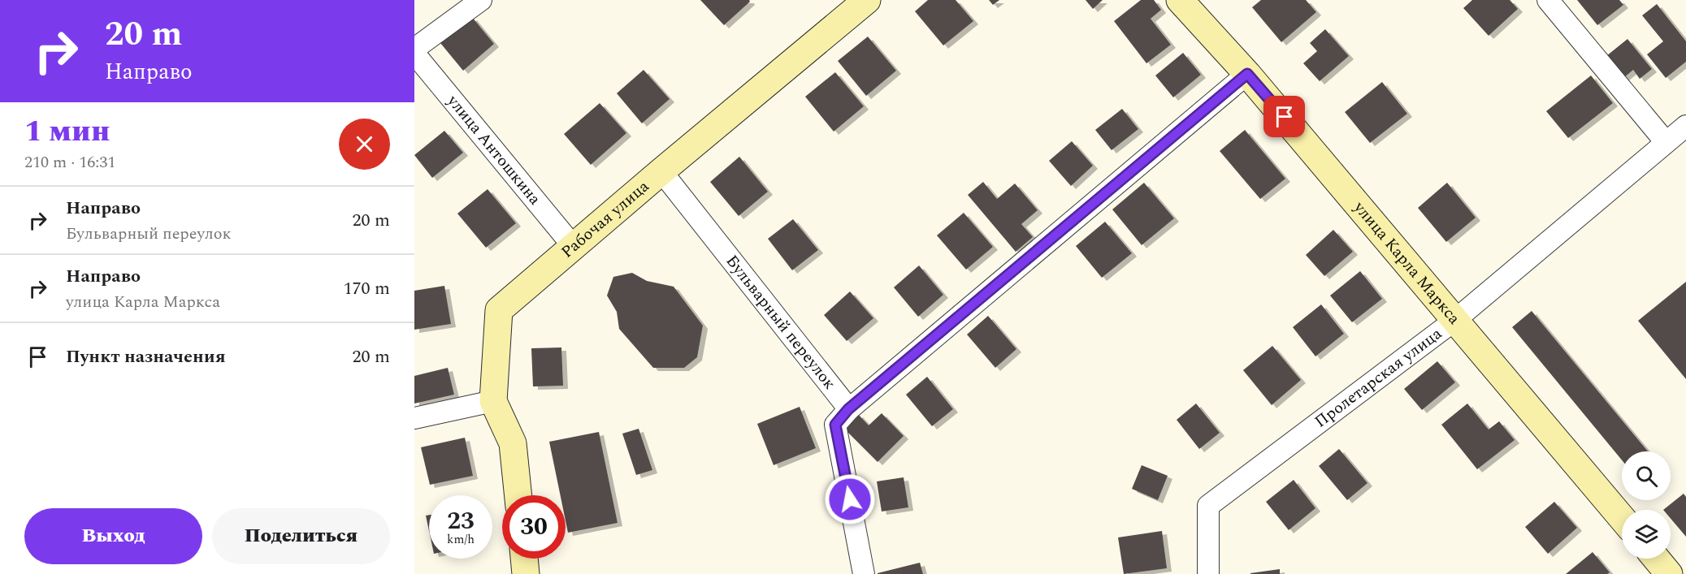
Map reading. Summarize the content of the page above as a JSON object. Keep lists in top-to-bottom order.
{
  "streets": {
    "street": [
      "улица Антошкина",
      "Рабочая улица",
      "улица Карла Маркса",
      "Бульварный переулок",
      "Пролетарская улица"
    ]
  },
  "crossings": [
    ["улица Антошкина", "Рабочая улица"],
    ["Рабочая улица", "Бульварный переулок"],
    ["улица Карла Маркса", "Пролетарская улица"]
  ],
  "page": {
    "turn": ["20 m", "Направо"],
    "heading": ["1 мин", "210 m · 16:31"],
    "list": [
      {
        "name": "Направо",
        "note": "Бульварный переулок",
        "value": "20 m"
      },
      {
        "name": "Направо",
        "note": "улица Карла Маркса",
        "value": "170 m"
      },
      {
        "name": "Пункт назначения",
        "value": "20 m"
      }
    ],
    "speed": "23 km/h",
    "limit": "30",
    "buttons": ["Выход", "Поделиться"]
  }
}
